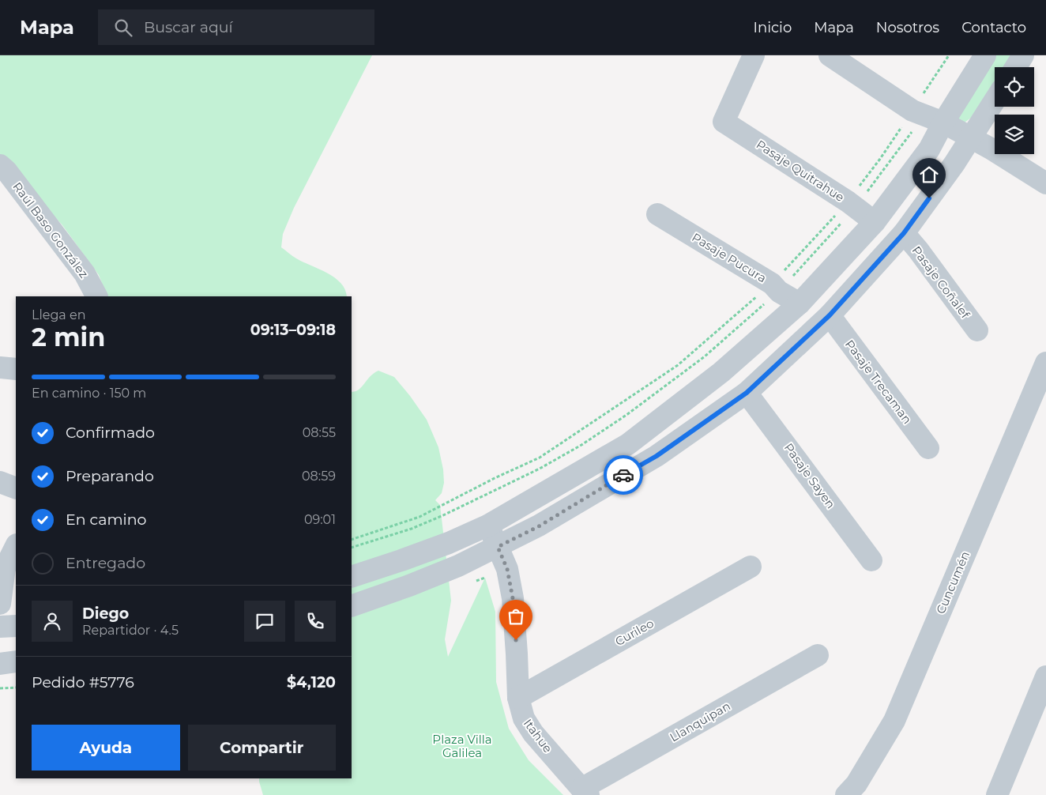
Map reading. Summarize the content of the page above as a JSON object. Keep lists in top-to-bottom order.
{
  "streets": {
    "street": [
      "Pasaje Quitrahue",
      "Raúl Baso González",
      "Pasaje Pucura",
      "Pasaje Coñalef",
      "Pasaje Trecaman",
      "Pasaje Sayen",
      "Cuncumén",
      "Curileo",
      "Llanquipan",
      "Itahue"
    ]
  },
  "crossings": [
    ["Curileo", "Itahue"],
    ["Llanquipan", "Itahue"]
  ],
  "parks": ["Plaza Villa Galilea"],
  "page": {
    "header": "Mapa",
    "search": "Buscar aquí",
    "nav": [
      "Inicio",
      "Mapa",
      "Nosotros",
      "Contacto"
    ],
    "heading": ["2 min", "Llega en", "09:13–09:18"],
    "panel": [
      "Diego",
      "Repartidor · 4.5",
      "Pedido #5776",
      "$4,120"
    ],
    "bar": "En camino · 150 m",
    "list": [
      ["Confirmado", "08:55"],
      ["Preparando", "08:59"],
      ["En camino", "09:01"],
      "Entregado"
    ],
    "buttons": ["Ayuda", "Compartir"]
  }
}
